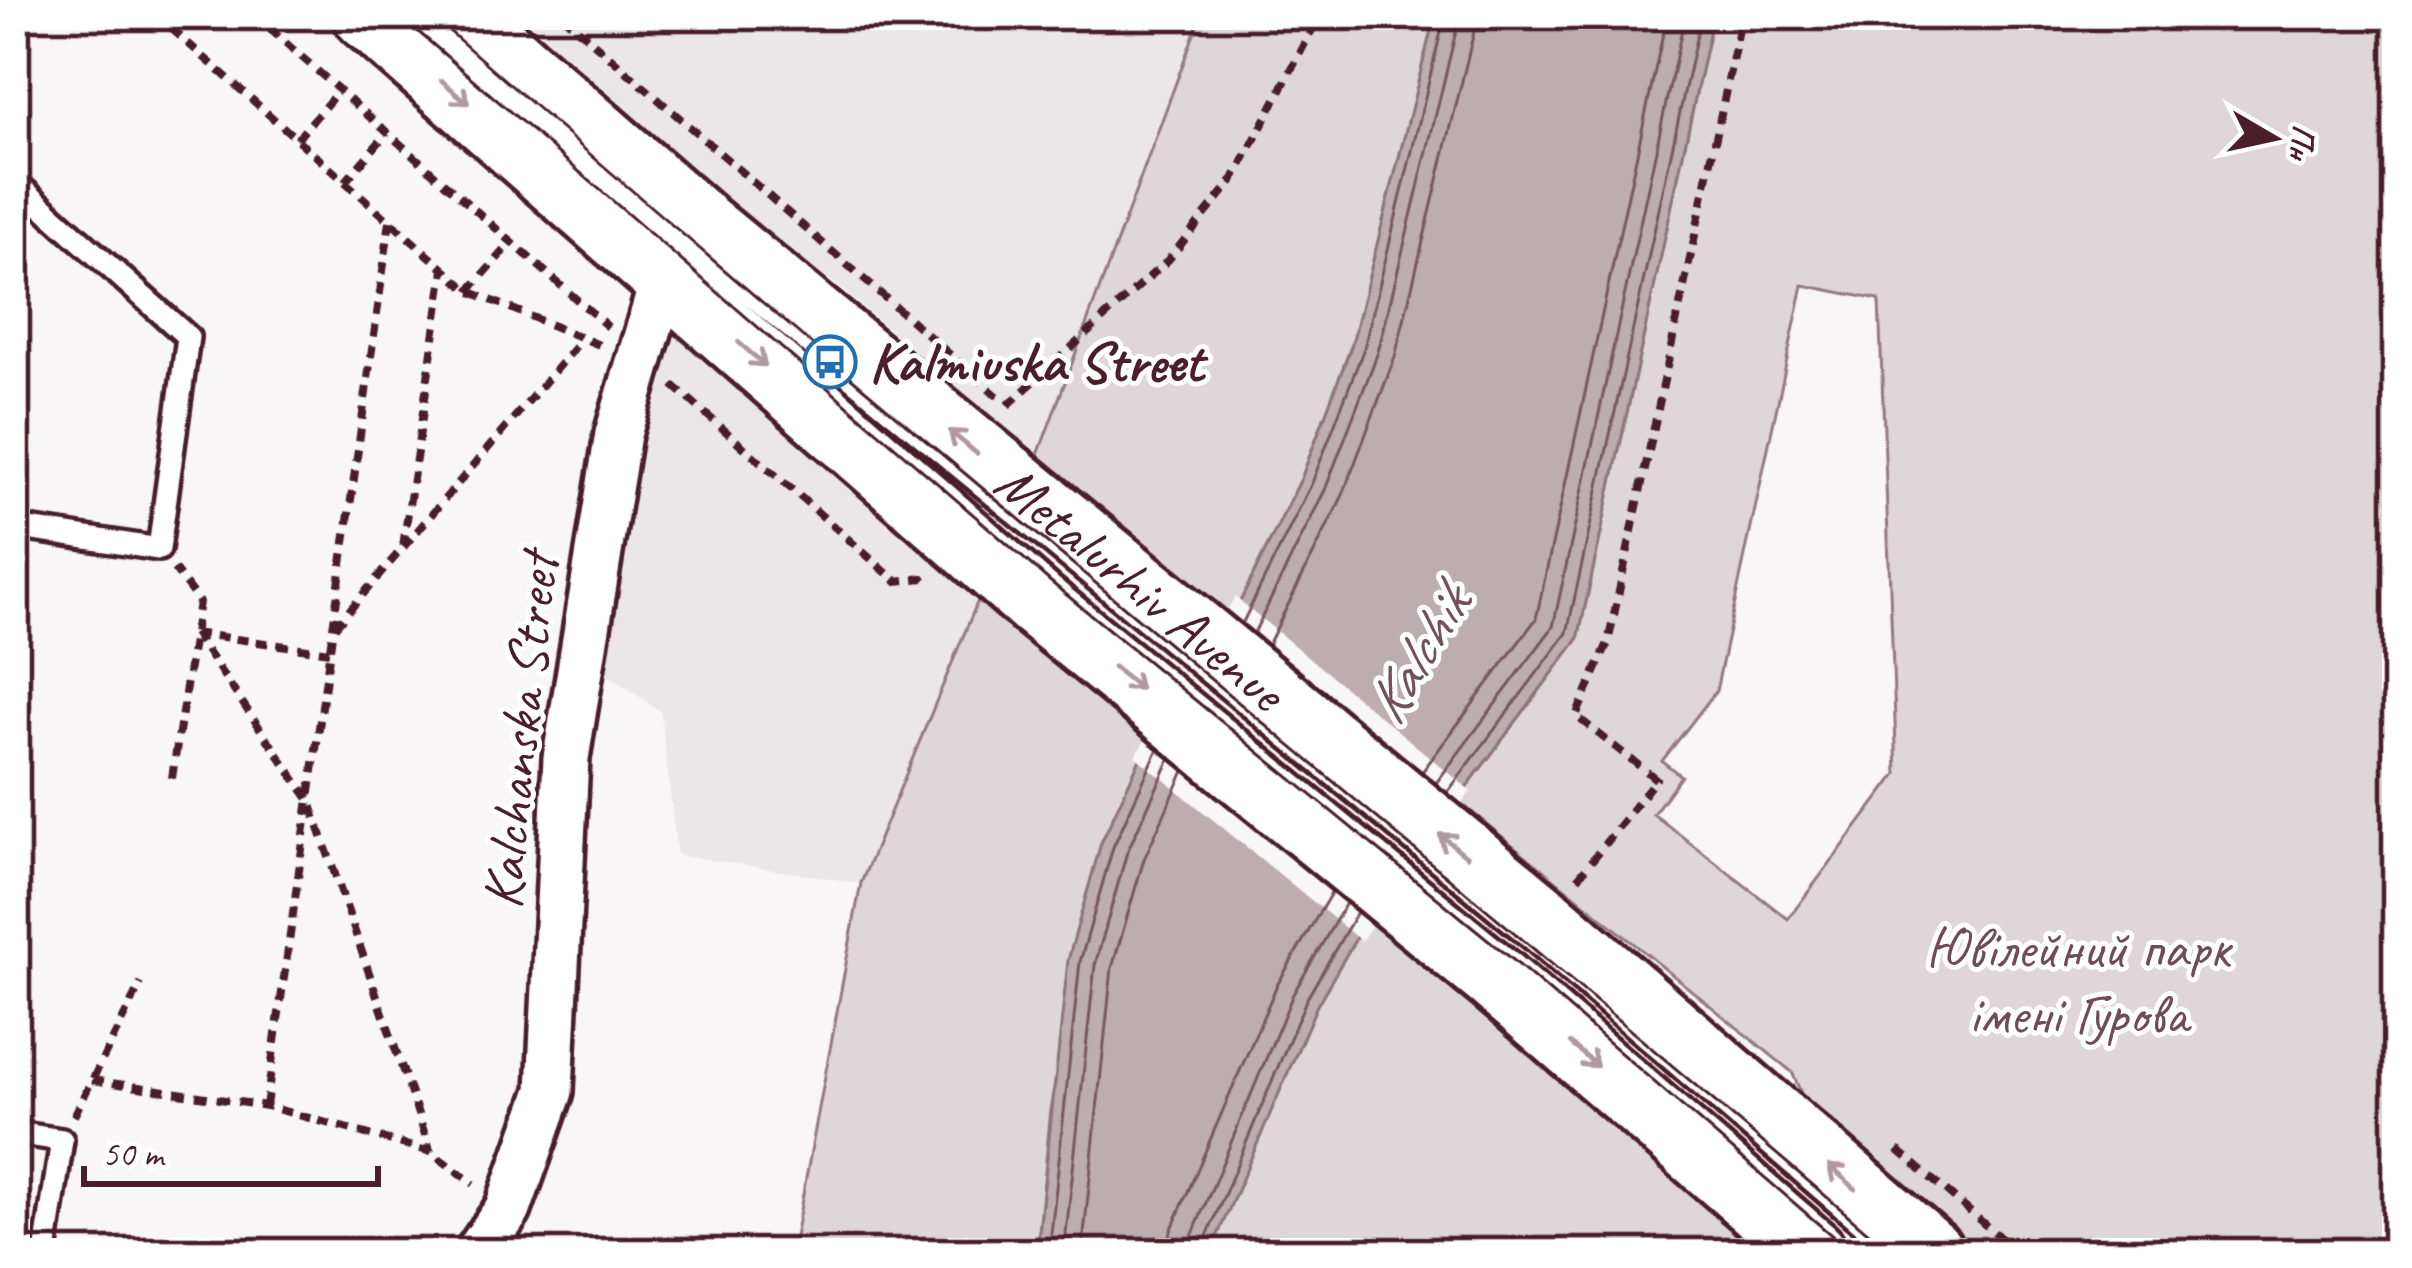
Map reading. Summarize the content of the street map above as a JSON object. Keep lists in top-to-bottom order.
{
  "streets": {
    "main road": ["Metalurhiv Avenue"],
    "street": ["Kalchanska Street"]
  },
  "crossings": [
    ["Metalurhiv Avenue", "Kalchanska Street"]
  ],
  "water": ["Kalchik"],
  "parks": ["Ювілейний парк імені Гурова"],
  "places": {
    "bus stop": ["Kalmiuska Street"]
  },
  "scale_bar": "50 m",
  "north": "right"
}
